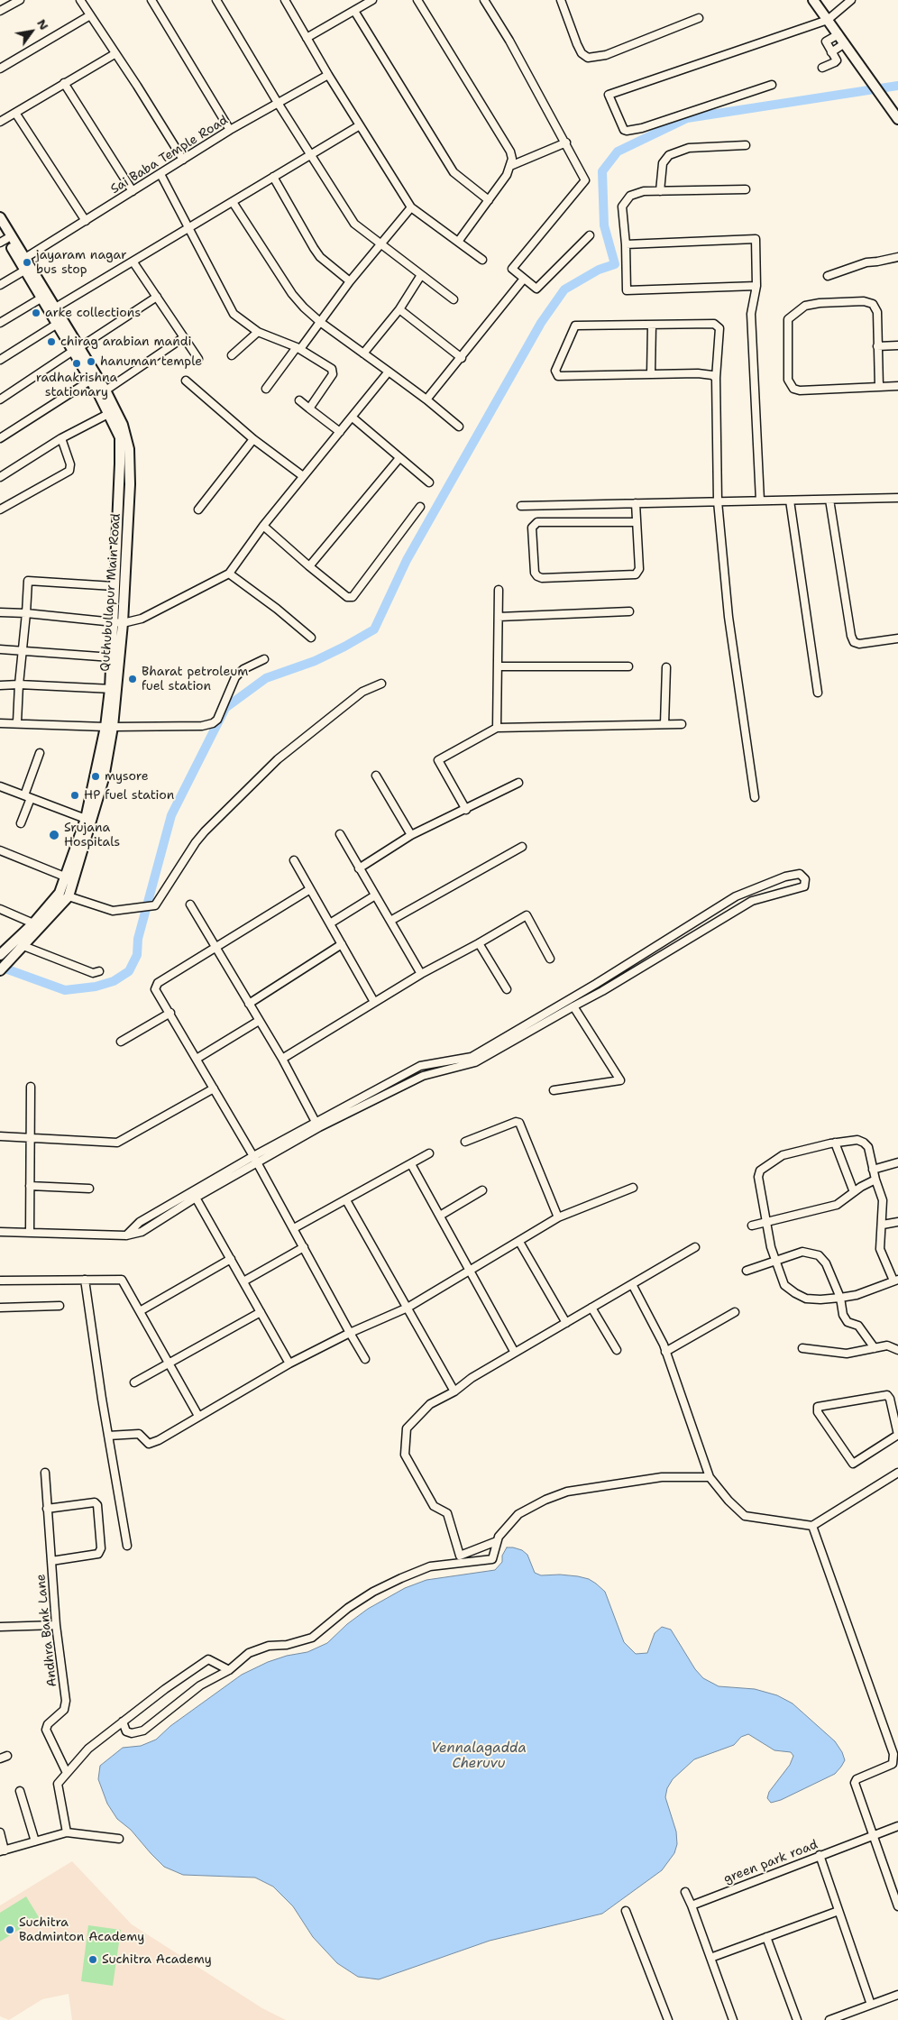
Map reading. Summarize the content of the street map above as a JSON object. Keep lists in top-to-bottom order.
{
  "streets": {
    "main road": ["Quthubullapur Main Road"],
    "street": ["Sai Baba Temple Road", "Andhra Bank Lane", "green park road"]
  },
  "crossings": [
    ["Sai Baba Temple Road", "Quthubullapur Main Road"]
  ],
  "water": ["Vennalagadda Cheruvu"],
  "places": [
    "jayaram nagar bus stop",
    "arke collections",
    "chirag arabian mandi",
    "hanuman temple",
    "radhakrishna stationary",
    "Bharat petroleum fuel station",
    "mysore",
    "HP fuel station",
    "Srujana Hospitals",
    "Suchitra Badminton Academy",
    "Suchitra Academy"
  ],
  "north": "top right"
}
